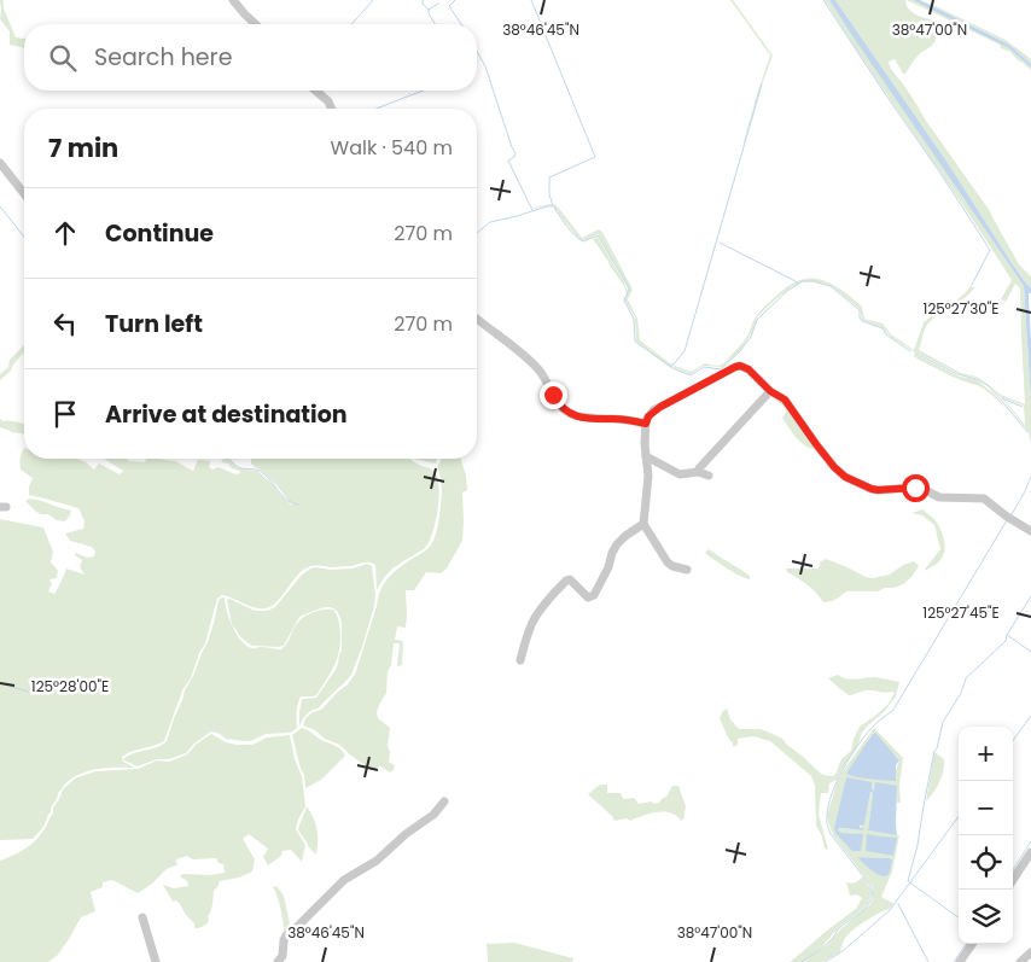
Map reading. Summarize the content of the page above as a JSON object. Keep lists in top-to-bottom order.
{
  "page": {
    "search": "Search here",
    "heading": ["7 min", "Walk · 540 m"],
    "list": [
      ["Continue", "270 m"],
      ["Turn left", "270 m"],
      "Arrive at destination"
    ],
    "map_buttons": ["+", "−"]
  },
  "coordinates": [
    "38°46'45\"N",
    "38°47'00\"N",
    "125°27'30\"E",
    "125°27'45\"E",
    "125°28'00\"E"
  ]
}
